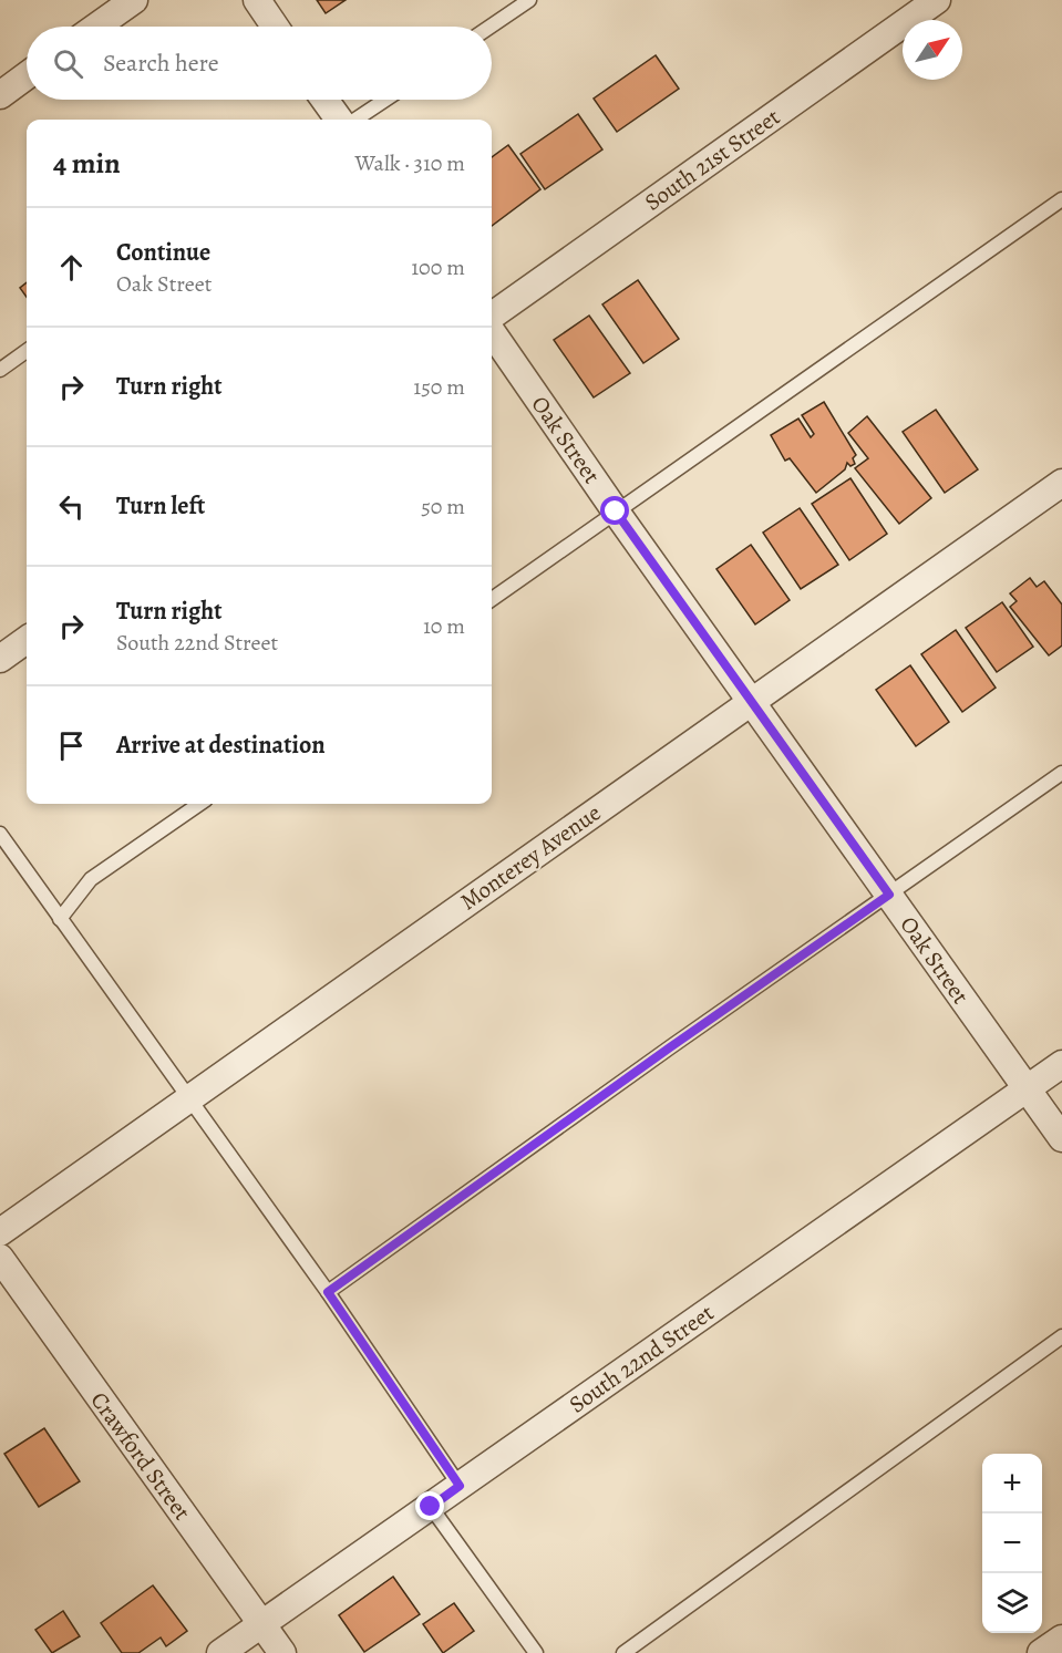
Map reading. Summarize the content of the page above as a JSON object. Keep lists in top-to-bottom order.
{
  "streets": {
    "street": [
      "South 21st Street",
      "Oak Street",
      "Monterey Avenue",
      "South 22nd Street",
      "Crawford Street"
    ]
  },
  "crossings": [
    ["Oak Street", "Monterey Avenue"],
    ["Oak Street", "South 22nd Street"],
    ["South 22nd Street", "Crawford Street"]
  ],
  "north": "top right",
  "page": {
    "search": "Search here",
    "heading": ["4 min", "Walk · 310 m"],
    "list": [
      ["Continue", "Oak Street", "100 m"],
      ["Turn right", "150 m"],
      ["Turn left", "50 m"],
      ["Turn right", "South 22nd Street", "10 m"],
      "Arrive at destination"
    ],
    "map_buttons": ["+", "−"]
  }
}
